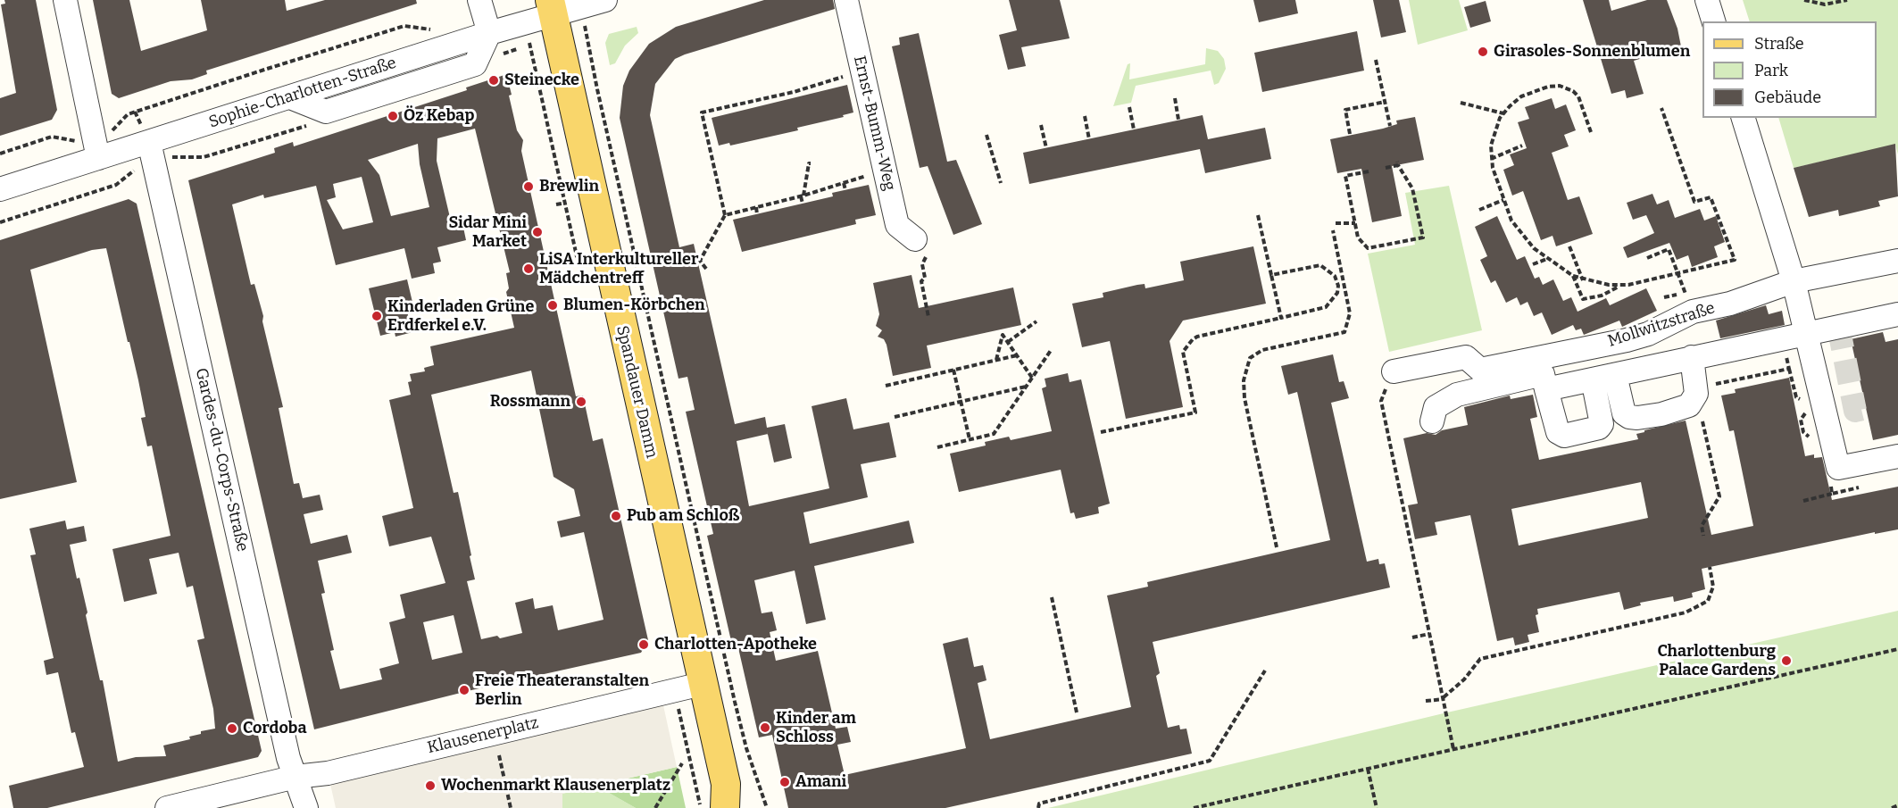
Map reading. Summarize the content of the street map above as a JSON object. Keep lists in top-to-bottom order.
{
  "streets": {
    "main road": ["Spandauer Damm"],
    "street": [
      "Sophie-Charlotten-Straße",
      "Ernst-Bumm-Weg",
      "Mollwitzstraße",
      "Gardes-du-Corps-Straße",
      "Klausenerplatz"
    ]
  },
  "crossings": [
    ["Sophie-Charlotten-Straße", "Spandauer Damm"],
    ["Sophie-Charlotten-Straße", "Gardes-du-Corps-Straße"],
    ["Spandauer Damm", "Klausenerplatz"],
    ["Gardes-du-Corps-Straße", "Klausenerplatz"]
  ],
  "places": [
    "Girasoles-Sonnenblumen",
    "Steinecke",
    "Öz Kebap",
    "Brewlin",
    "Sidar Mini Market",
    "LiSA Interkultureller Mädchentreff",
    "Blumen-Körbchen",
    "Kinderladen Grüne Erdferkel e.V.",
    "Rossmann",
    "Pub am Schloß",
    "Charlotten-Apotheke",
    "Charlottenburg Palace Gardens",
    "Freie Theateranstalten Berlin",
    "Kinder am Schloss",
    "Cordoba",
    "Amani",
    "Wochenmarkt Klausenerplatz"
  ],
  "legend": ["Straße", "Park", "Gebäude"]
}
